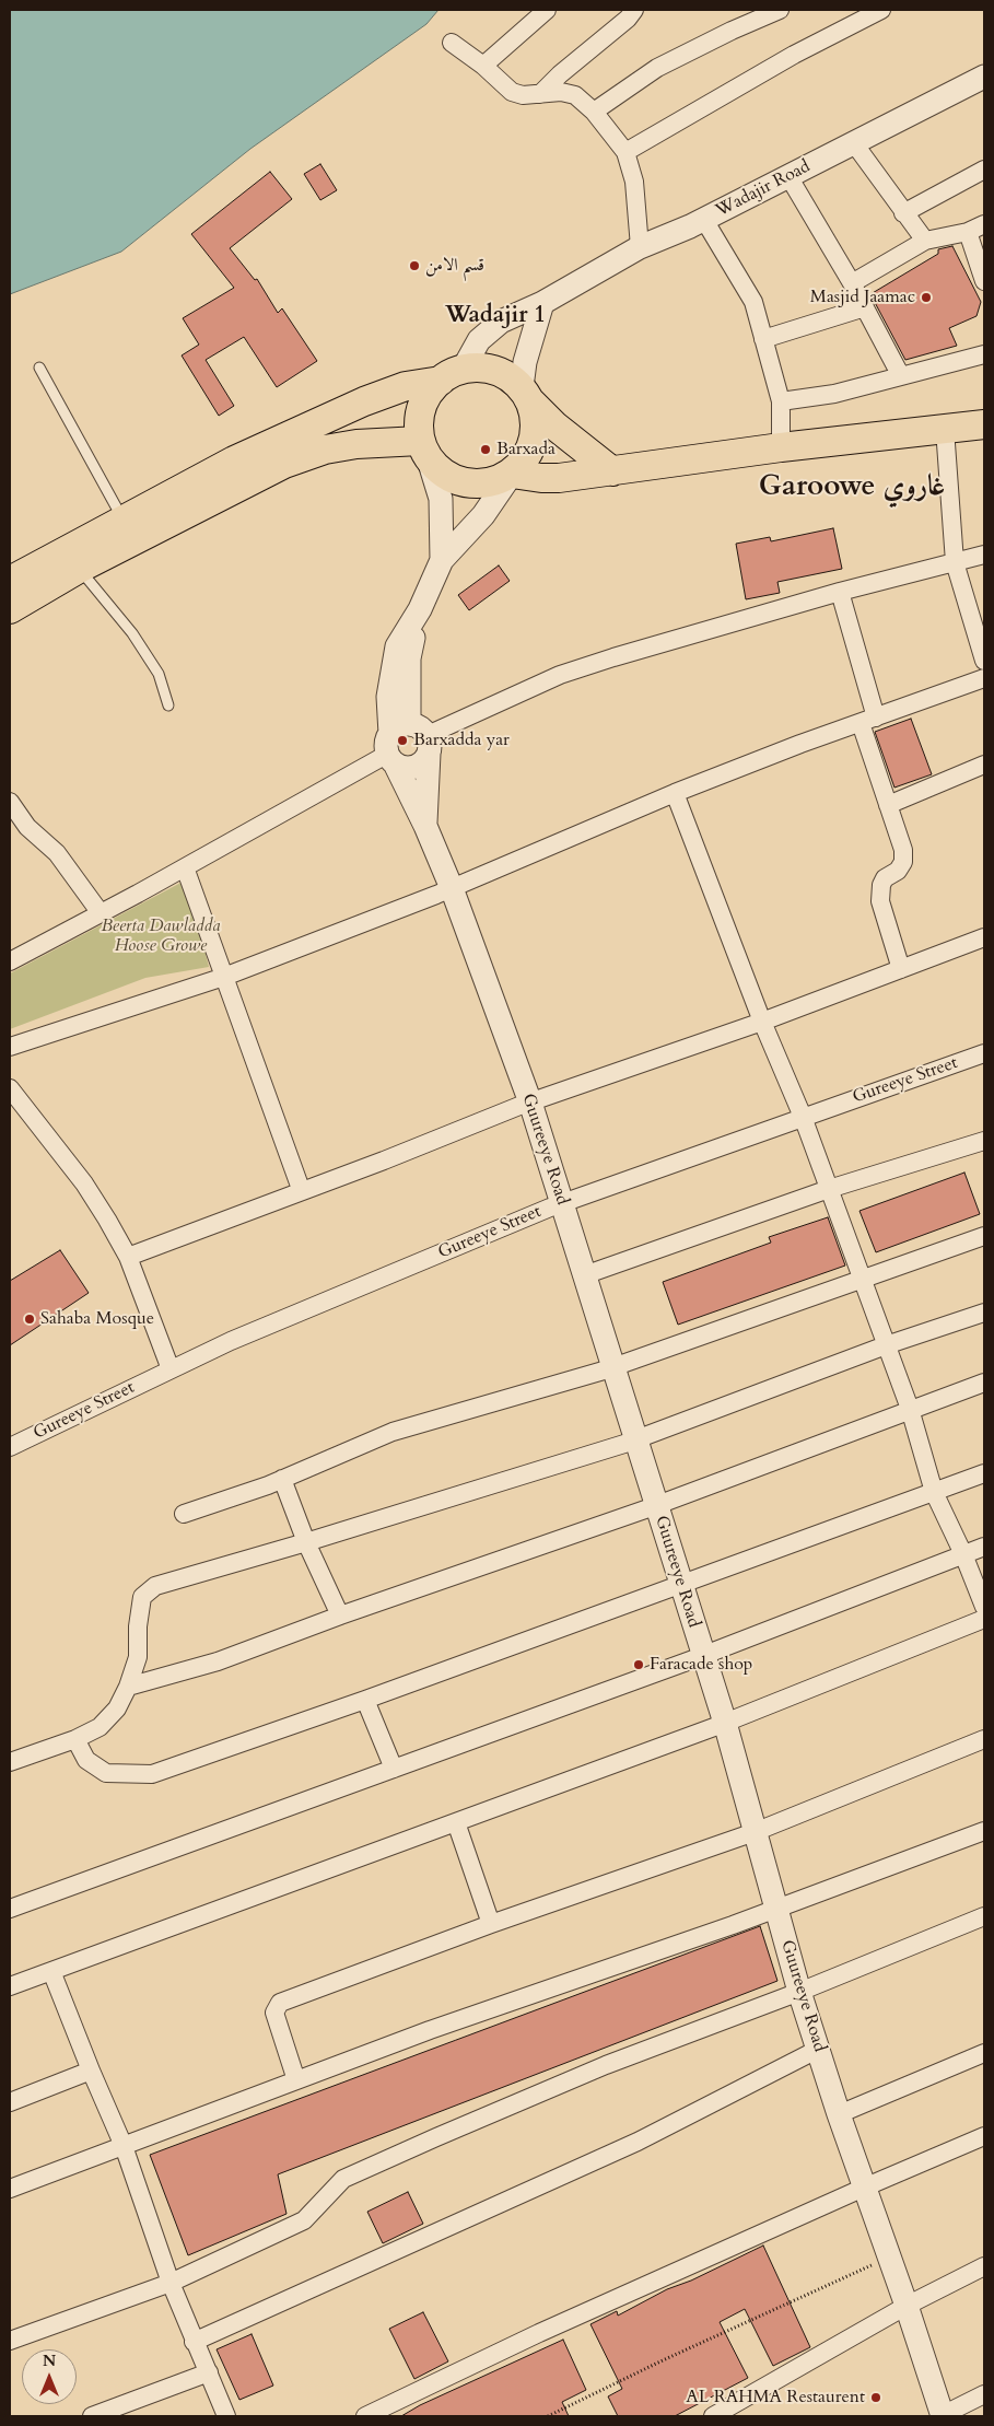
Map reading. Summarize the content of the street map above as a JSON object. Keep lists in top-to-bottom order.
{
  "streets": {
    "street": ["Wadajir Road", "Gureeye Street", "Guureeye Road"]
  },
  "crossings": [
    ["Gureeye Street", "Guureeye Road"]
  ],
  "districts": ["Wadajir 1", "Garoowe غاروي"],
  "parks": ["Beerta Dawladda Hoose Growe"],
  "places": [
    "قسم الامن",
    "Masjid Jaamac",
    "Barxada",
    "Barxadda yar",
    "Sahaba Mosque",
    "Faracade shop",
    "AL RAHMA Restaurent"
  ],
  "north": "top"
}
